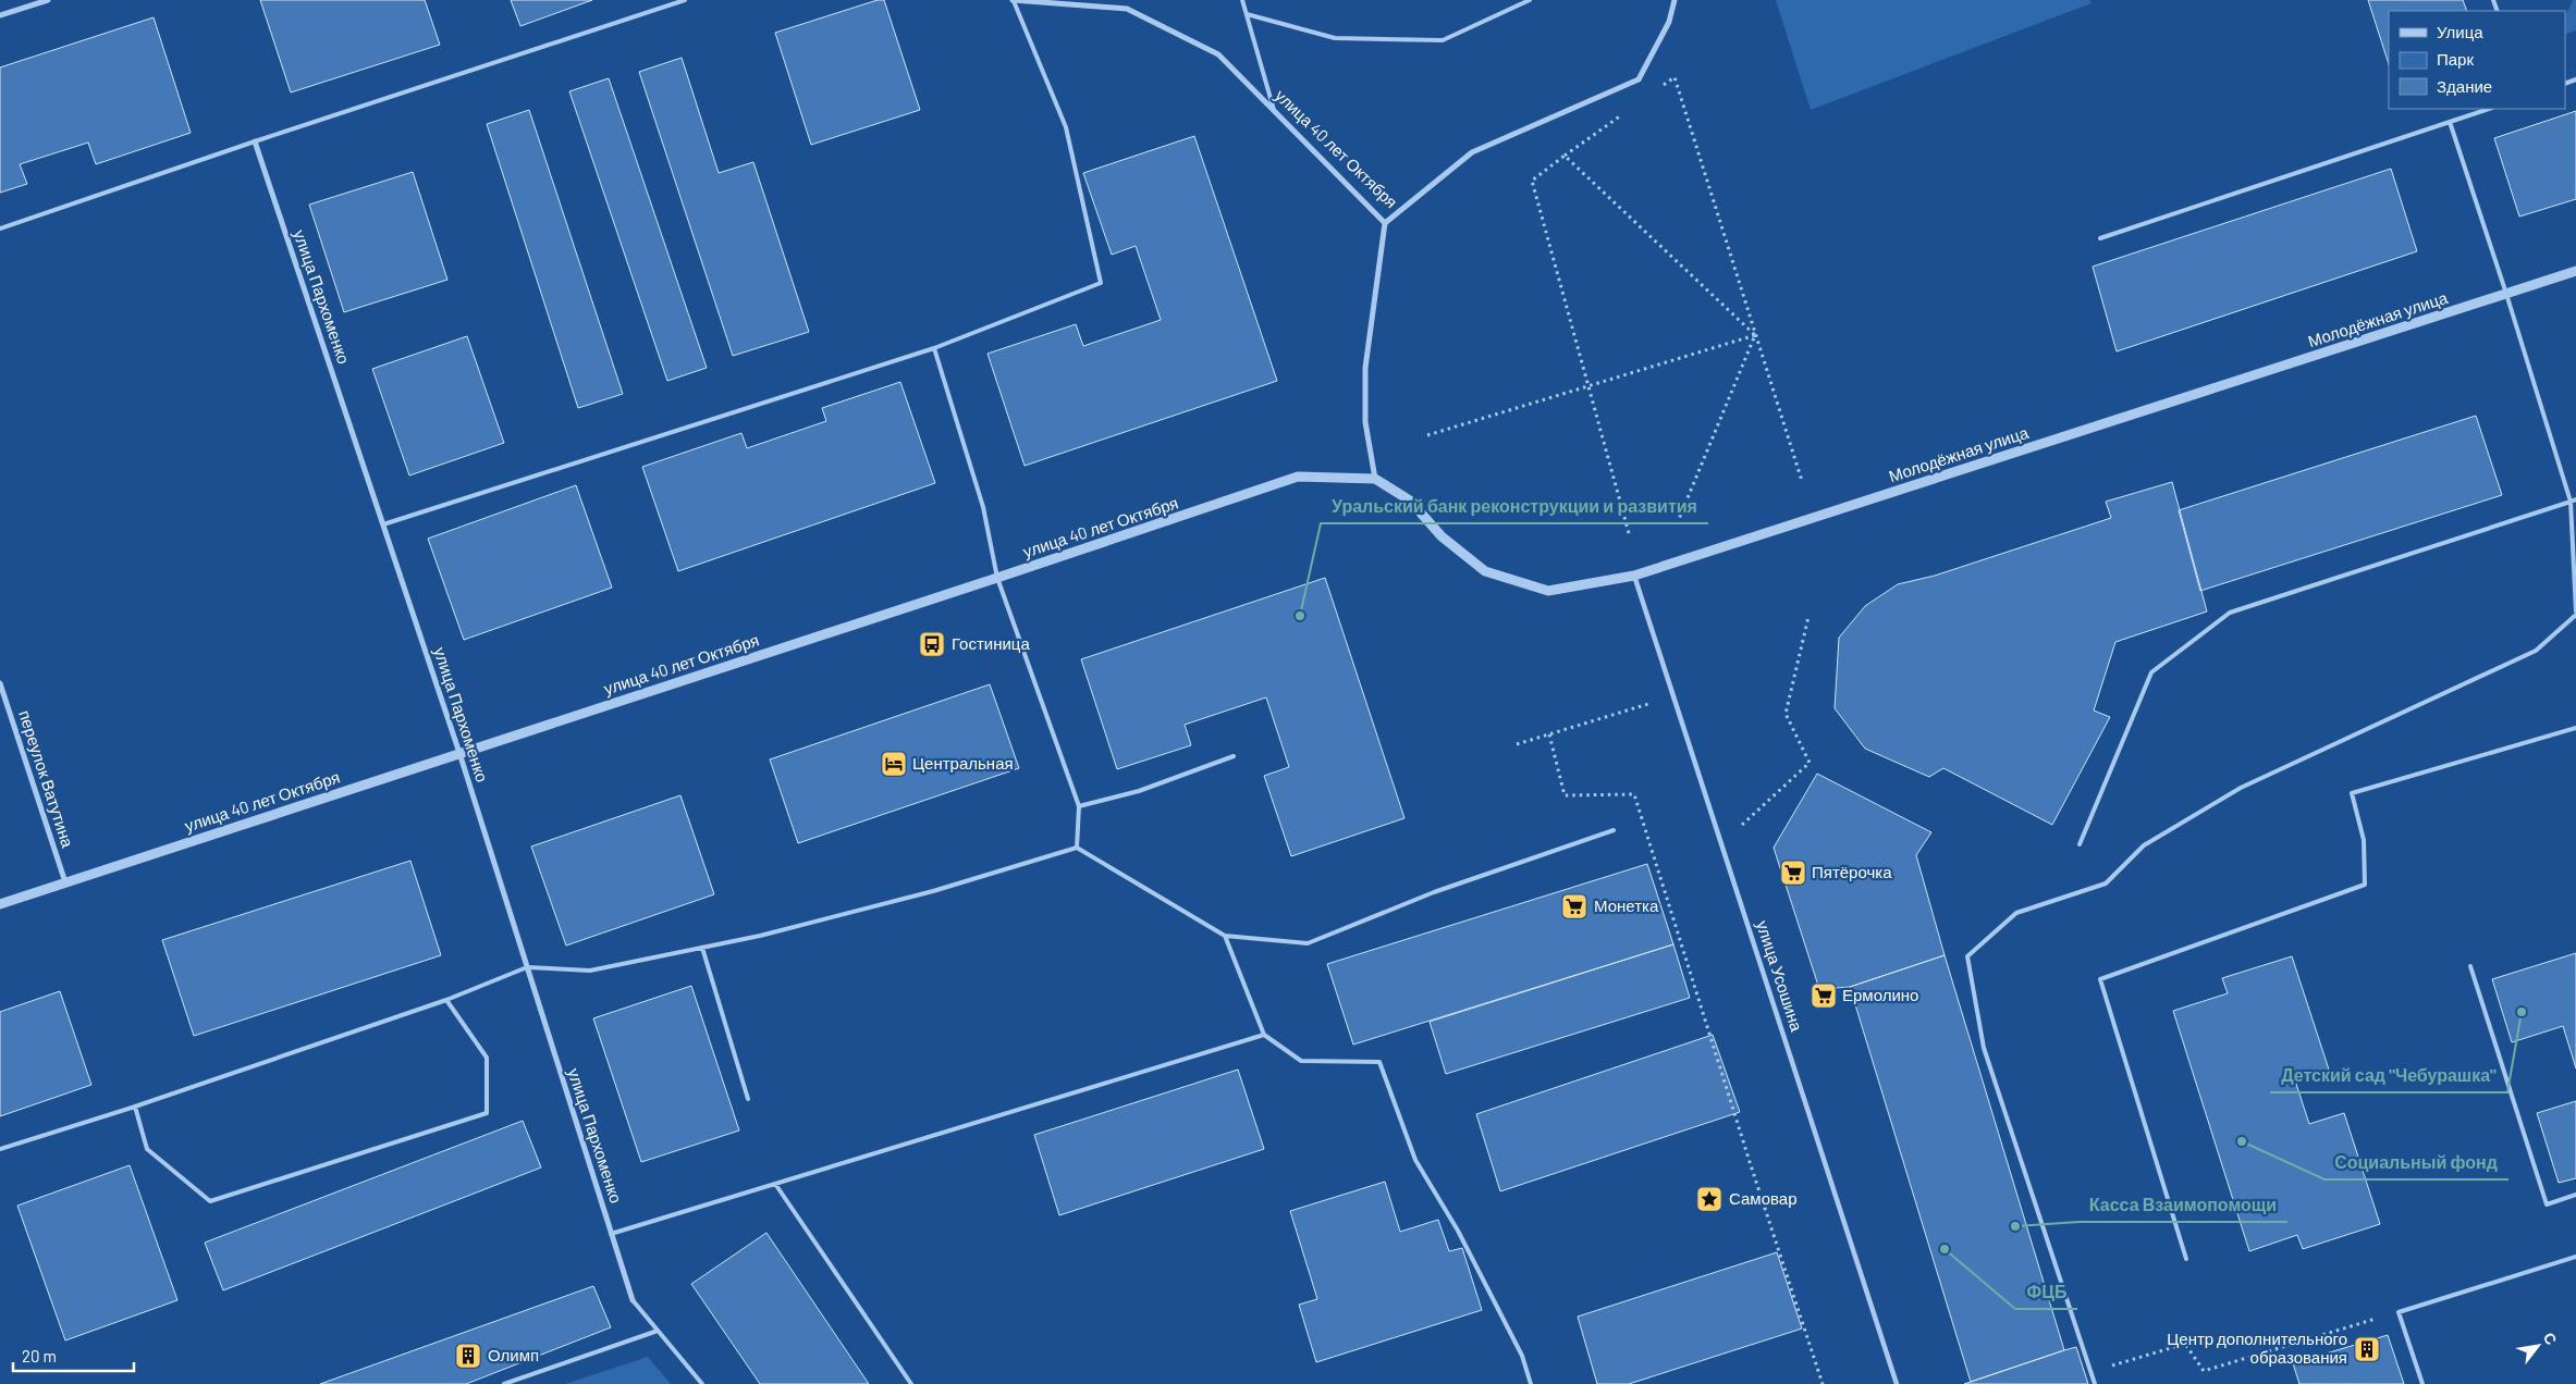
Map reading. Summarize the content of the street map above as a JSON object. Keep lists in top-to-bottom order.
{
  "streets": {
    "street": [
      "улица 40 лет Октября",
      "улица Пархоменко",
      "Молодёжная улица",
      "переулок Ватутина",
      "улица Усошина"
    ]
  },
  "crossings": [
    ["улица 40 лет Октября", "улица Пархоменко"],
    ["улица 40 лет Октября", "Молодёжная улица"],
    ["улица 40 лет Октября", "переулок Ватутина"],
    ["Молодёжная улица", "улица Усошина"]
  ],
  "places": {
    "other": [
      "Уральский банк реконструкции и развития",
      "Детский сад \"Чебурашка\"",
      "Социальный фонд",
      "Касса Взаимопомощи",
      "ФЦБ"
    ],
    "bus stop": ["Гостиница"],
    "hotel": ["Центральная"],
    "supermarket": ["Пятёрочка", "Монетка", "Ермолино"],
    "place": ["Самовар"],
    "building": ["Центр дополнительного образования", "Олимп"]
  },
  "legend": ["Улица", "Парк", "Здание"],
  "scale_bar": "20 m",
  "north": "top right"
}
